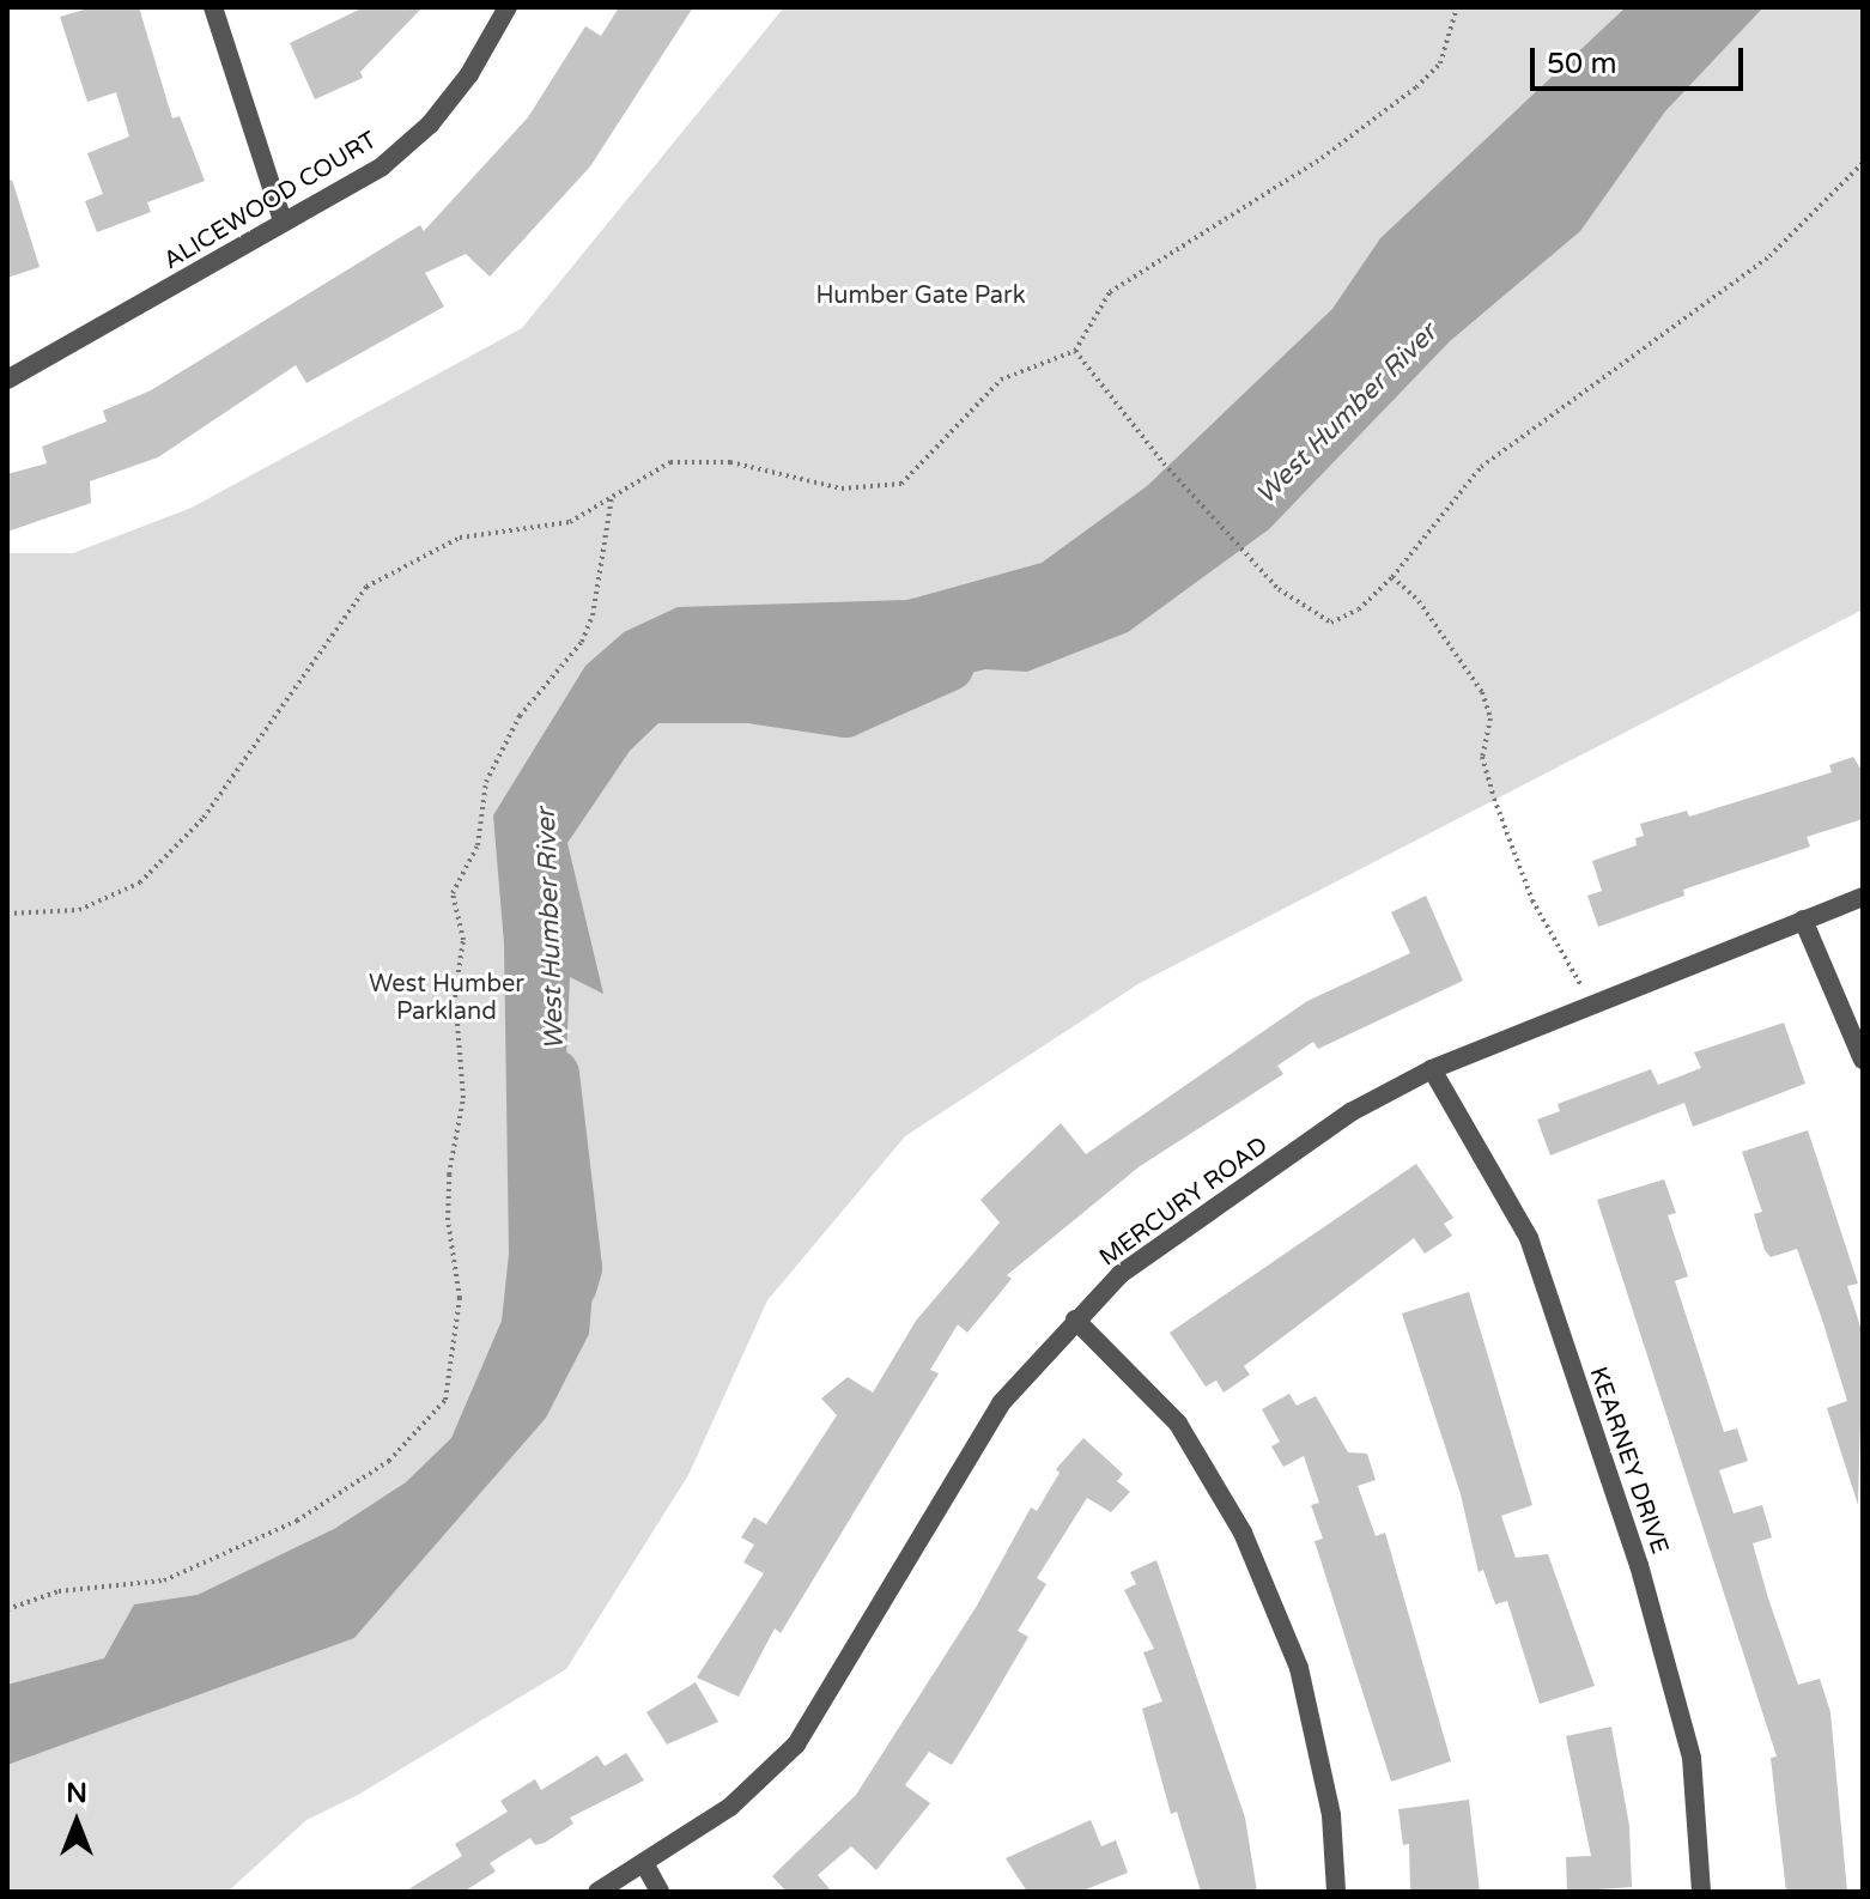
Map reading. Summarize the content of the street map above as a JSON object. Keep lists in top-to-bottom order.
{
  "streets": {
    "street": ["ALICEWOOD COURT", "MERCURY ROAD", "KEARNEY DRIVE"]
  },
  "crossings": [
    ["MERCURY ROAD", "KEARNEY DRIVE"]
  ],
  "water": ["West Humber River"],
  "parks": ["Humber Gate Park", "West Humber Parkland"],
  "scale_bar": "50 m",
  "north": "top"
}
